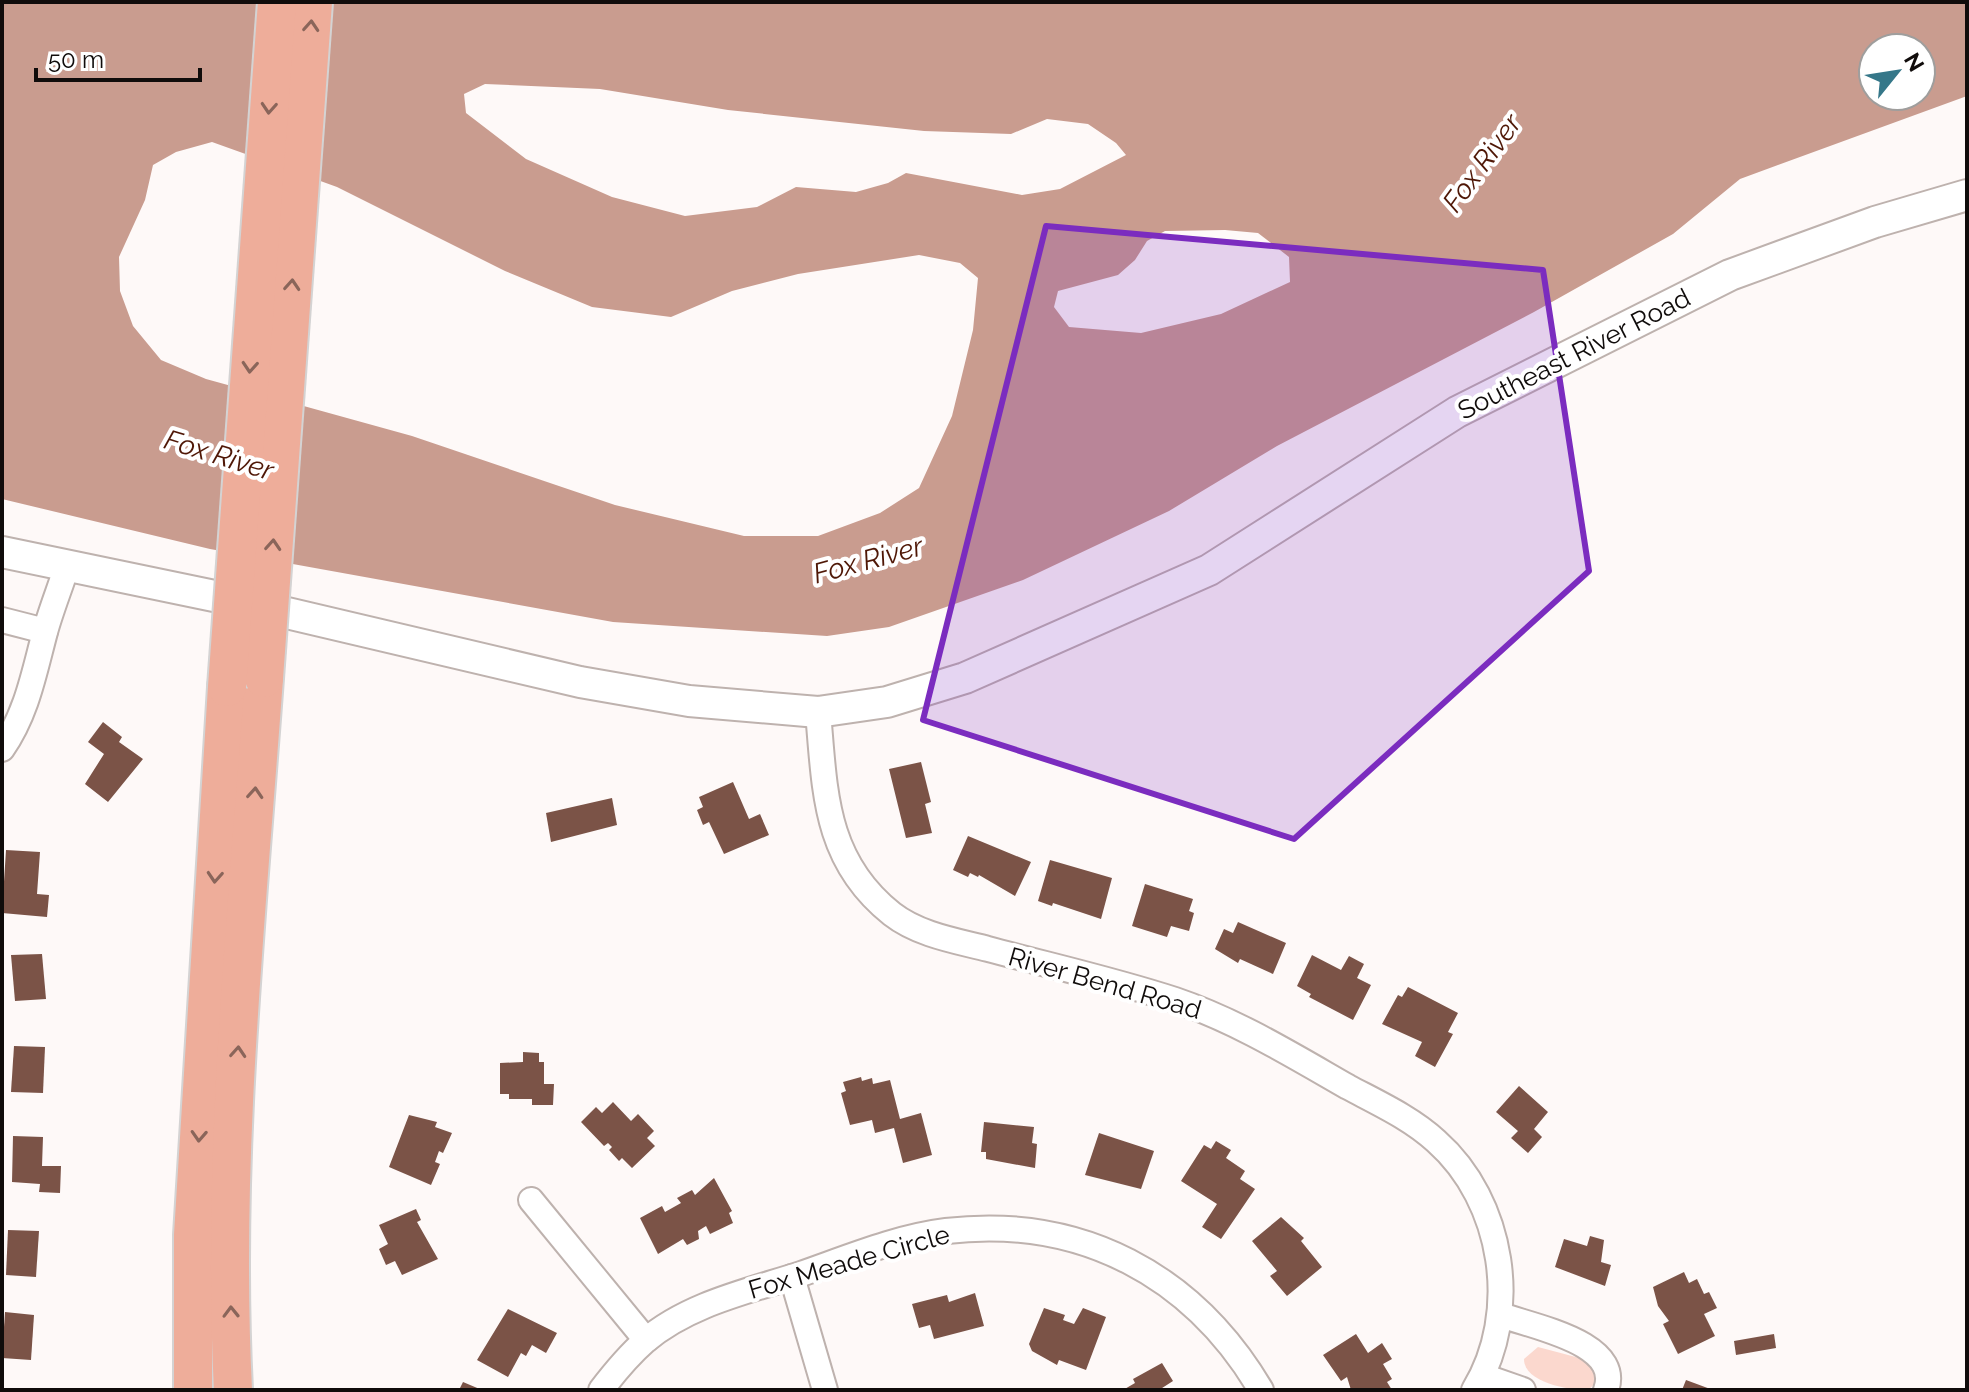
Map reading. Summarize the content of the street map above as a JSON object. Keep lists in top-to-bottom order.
{
  "streets": {
    "street": ["Southeast River Road", "River Bend Road", "Fox Meade Circle"]
  },
  "crossings": [
    ["Southeast River Road", "River Bend Road"]
  ],
  "water": ["Fox River"],
  "scale_bar": "50 m",
  "north": "top right"
}
